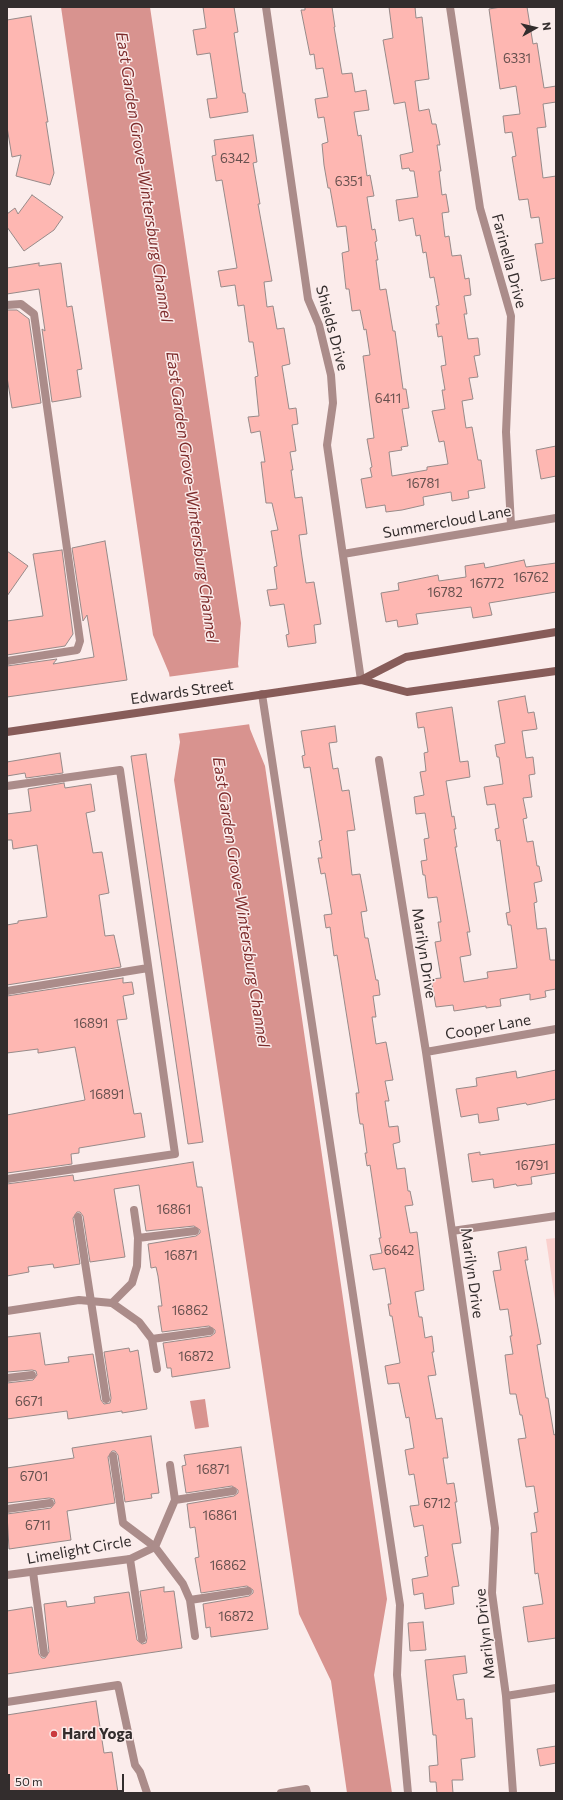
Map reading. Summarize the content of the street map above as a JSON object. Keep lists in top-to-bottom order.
{
  "streets": {
    "main road": ["Edwards Street"],
    "street": [
      "Farinella Drive",
      "Shields Drive",
      "Summercloud Lane",
      "Marilyn Drive",
      "Cooper Lane",
      "Limelight Circle"
    ]
  },
  "crossings": [
    ["Farinella Drive", "Summercloud Lane"],
    ["Shields Drive", "Summercloud Lane"],
    ["Shields Drive", "Edwards Street"],
    ["Marilyn Drive", "Cooper Lane"]
  ],
  "water": ["East Garden Grove-Wintersburg Channel"],
  "places": ["Hard Yoga"],
  "house_numbers": [
    "6331",
    "6342",
    "6351",
    "6411",
    "16781",
    "16762",
    "16772",
    "16782",
    "16891",
    "16891",
    "16791",
    "16861",
    "6642",
    "16871",
    "16862",
    "16872",
    "6671",
    "16871",
    "6701",
    "6712",
    "16861",
    "6711",
    "16862",
    "16872"
  ],
  "scale_bar": "50 m",
  "north": "right"
}
